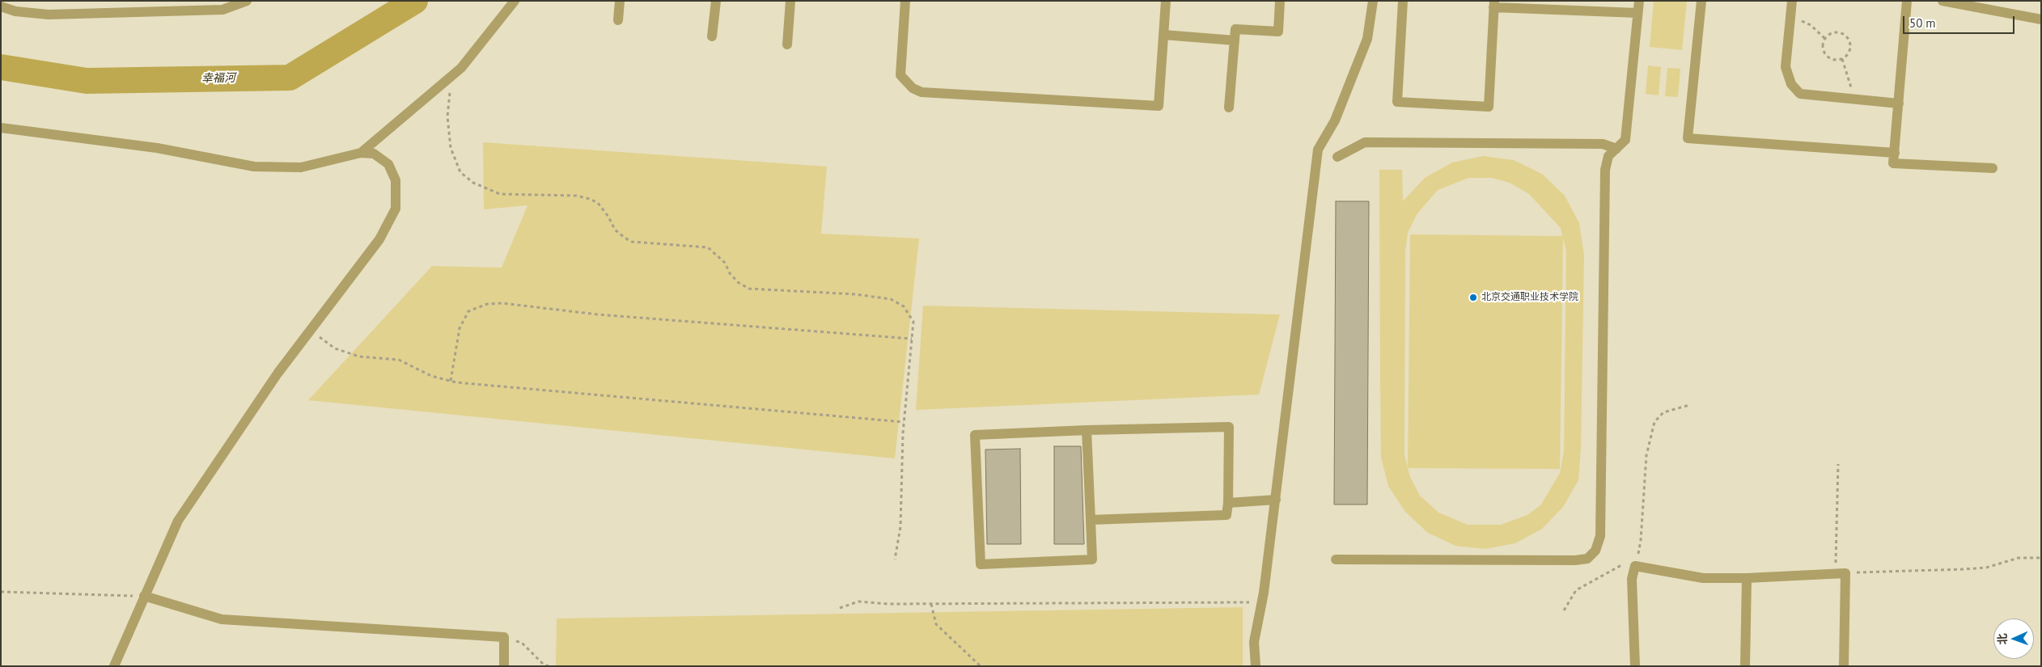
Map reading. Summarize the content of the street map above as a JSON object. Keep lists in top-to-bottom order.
{
  "water": ["幸福河"],
  "places": ["北京交通职业技术学院"],
  "scale_bar": "50 m",
  "north": "left"
}
